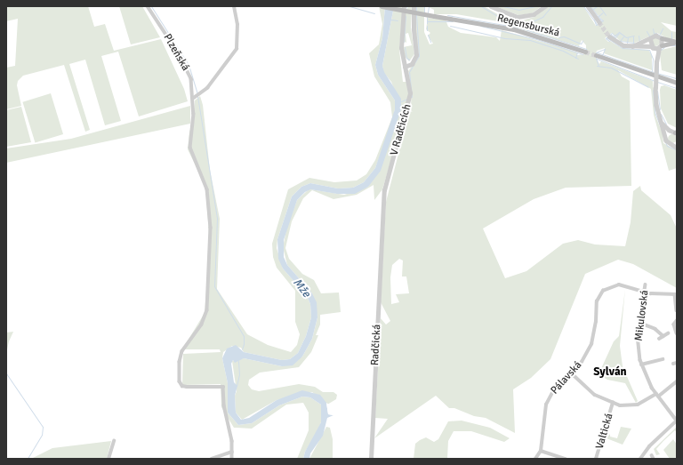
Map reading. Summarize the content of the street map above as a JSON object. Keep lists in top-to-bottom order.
{
  "streets": {
    "main road": ["Regensburská"],
    "street": [
      "Plzeňská",
      "V Radčicích",
      "Mikulovská",
      "Radčická",
      "Pálavská",
      "Valtická"
    ]
  },
  "crossings": [
    ["V Radčicích", "Radčická"],
    ["Mikulovská", "Pálavská"]
  ],
  "districts": ["Sylván"],
  "water": ["Mže"]
}
